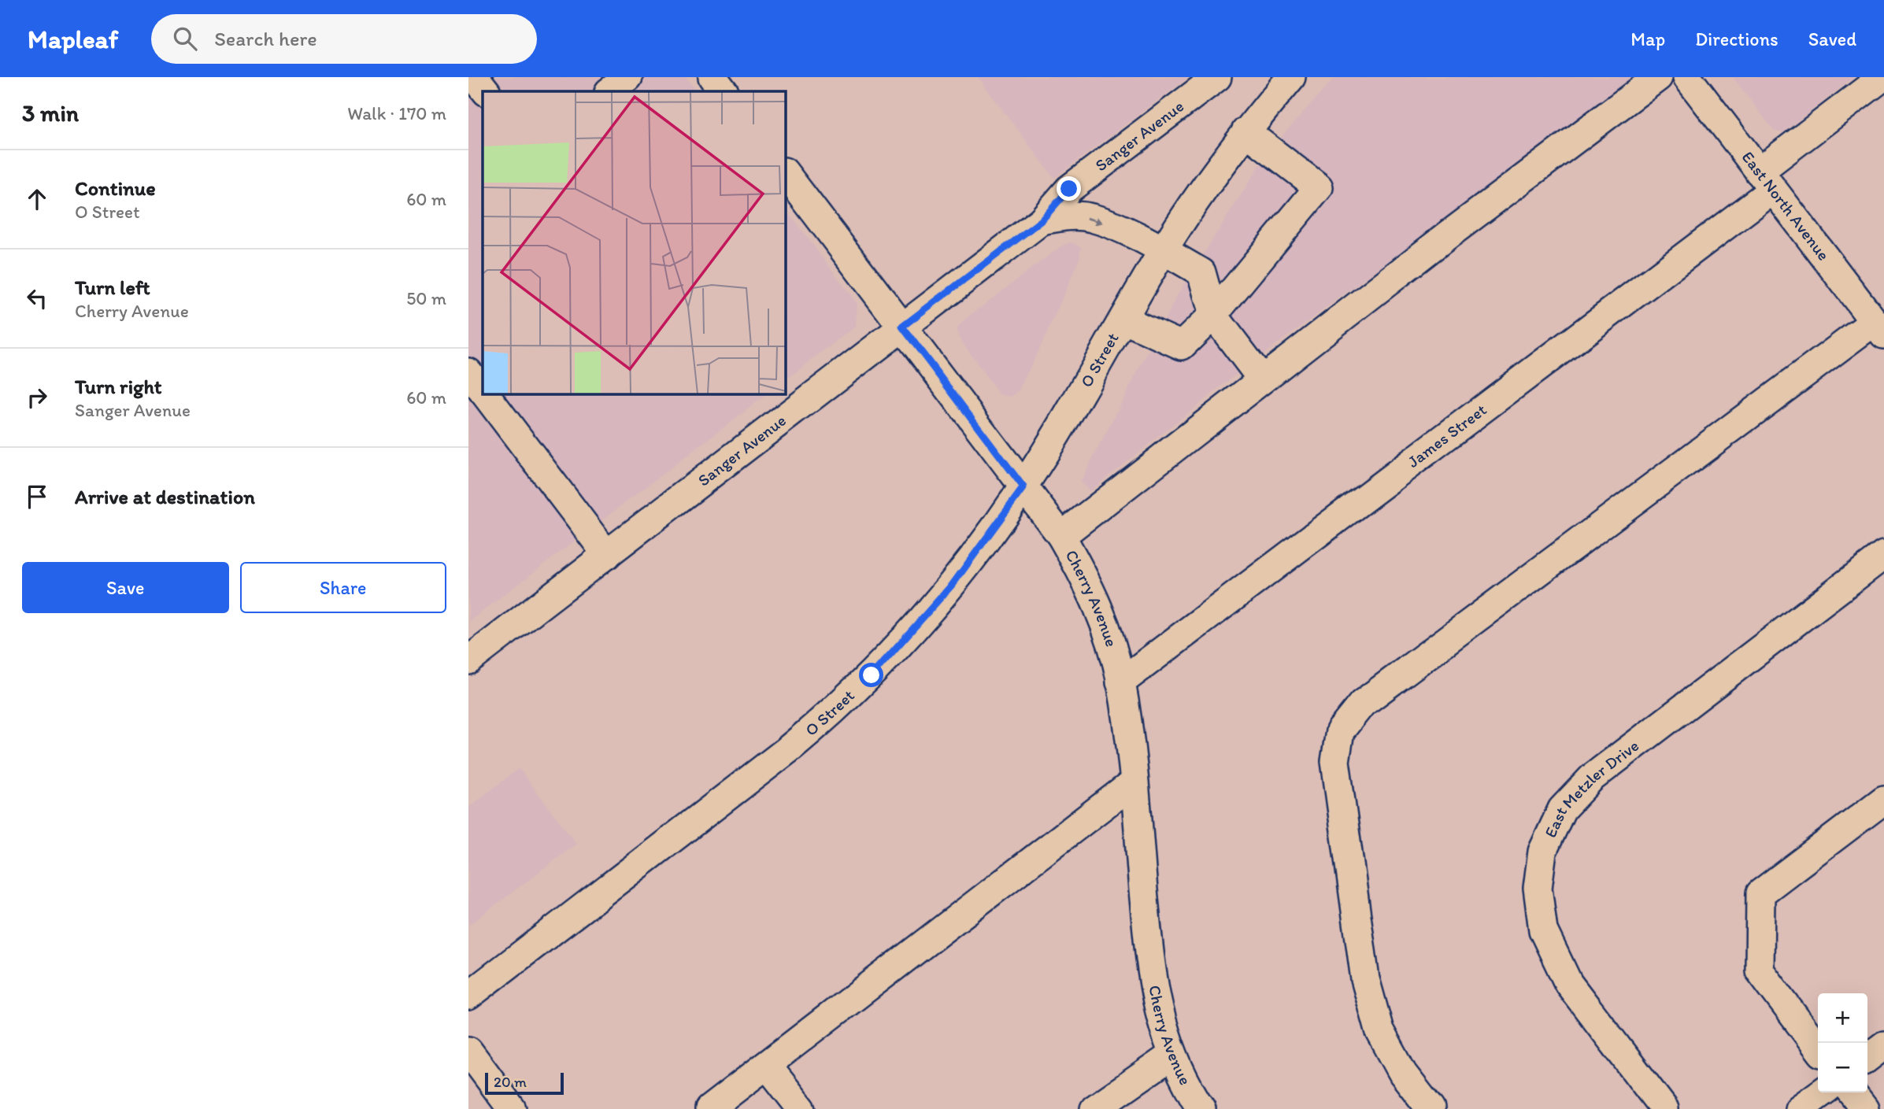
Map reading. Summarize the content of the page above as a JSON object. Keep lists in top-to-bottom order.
{
  "streets": {
    "street": [
      "Sanger Avenue",
      "East North Avenue",
      "O Street",
      "James Street",
      "Cherry Avenue",
      "East Metzler Drive"
    ]
  },
  "crossings": [
    ["Sanger Avenue", "O Street"],
    ["Sanger Avenue", "Cherry Avenue"],
    ["East North Avenue", "James Street"],
    ["O Street", "Cherry Avenue"],
    ["James Street", "Cherry Avenue"]
  ],
  "scale_bar": "20 m",
  "page": {
    "header": "Mapleaf",
    "search": "Search here",
    "nav": ["Map", "Directions", "Saved"],
    "heading": ["3 min", "Walk · 170 m"],
    "list": [
      ["Continue", "O Street", "60 m"],
      ["Turn left", "Cherry Avenue", "50 m"],
      ["Turn right", "Sanger Avenue", "60 m"],
      "Arrive at destination"
    ],
    "buttons": ["Save", "Share"],
    "map_buttons": ["+", "−"],
    "scale": "20 m"
  }
}
